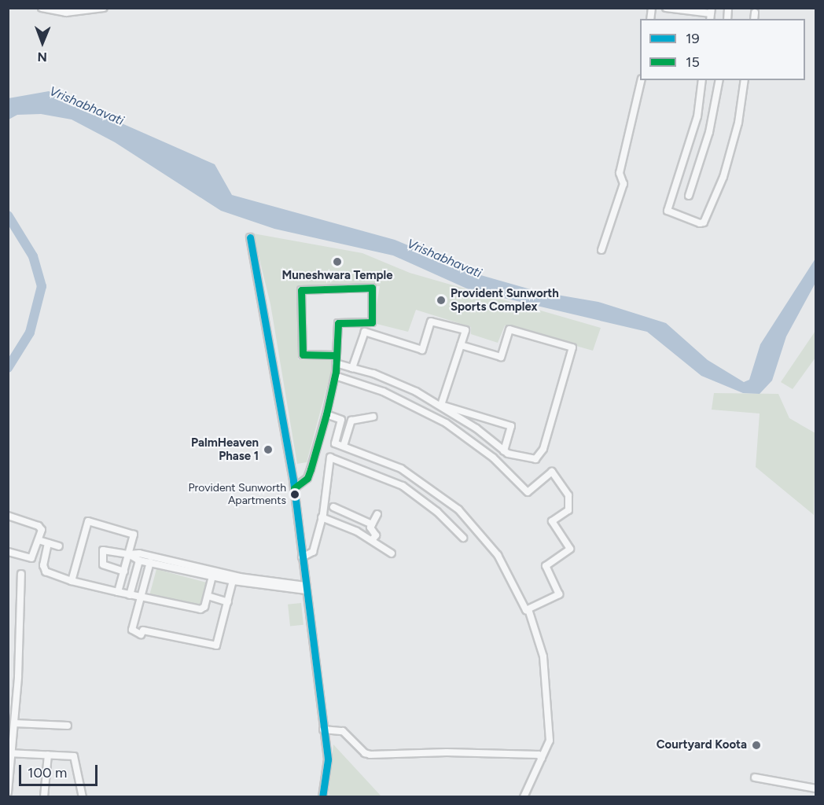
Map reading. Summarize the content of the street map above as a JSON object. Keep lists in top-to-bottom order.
{
  "water": ["Vrishabhavati"],
  "places": [
    "Muneshwara Temple",
    "Provident Sunworth Sports Complex",
    "PalmHeaven Phase 1",
    "Provident Sunworth Apartments",
    "Courtyard Koota"
  ],
  "lines": ["transit line 19", "transit line 15"],
  "legend": ["19", "15"],
  "scale_bar": "100 m",
  "north": "bottom"
}
